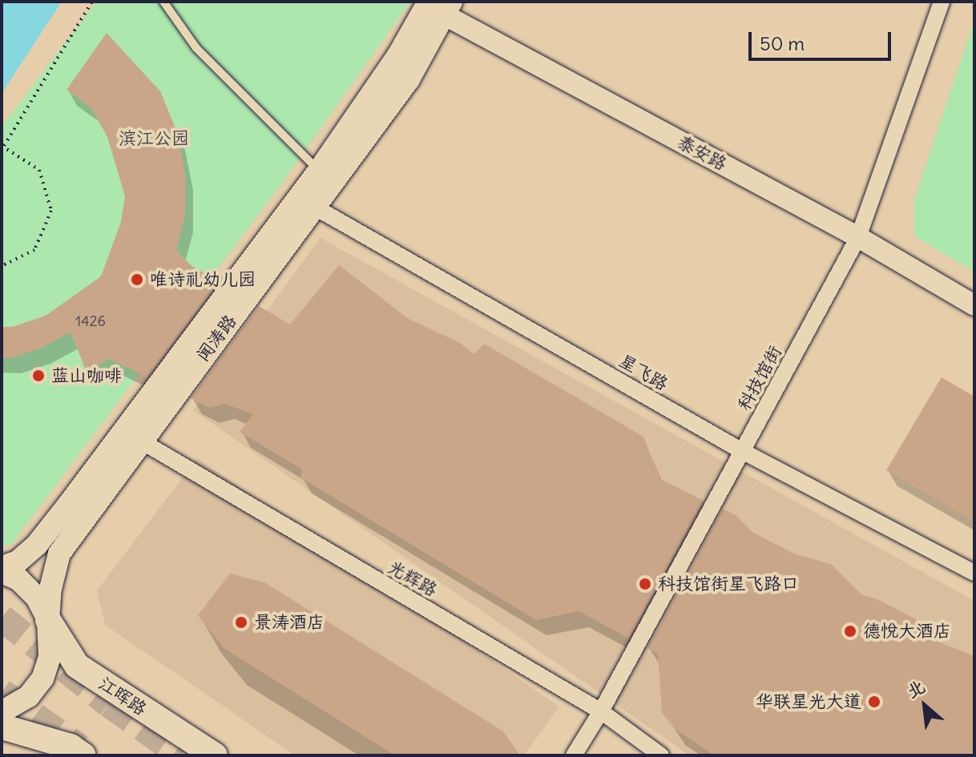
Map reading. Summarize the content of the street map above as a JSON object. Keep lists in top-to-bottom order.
{
  "streets": {
    "main road": ["闻涛路", "江晖路"],
    "street": [
      "泰安路",
      "星飞路",
      "科技馆街",
      "光辉路"
    ]
  },
  "crossings": [
    ["泰安路", "闻涛路"],
    ["泰安路", "科技馆街"],
    ["闻涛路", "星飞路"],
    ["闻涛路", "光辉路"],
    ["闻涛路", "江晖路"],
    ["星飞路", "科技馆街"],
    ["科技馆街", "光辉路"]
  ],
  "parks": ["滨江公园"],
  "places": [
    "唯诗礼幼儿园",
    "蓝山咖啡",
    "科技馆街星飞路口",
    "景涛酒店",
    "德悦大酒店",
    "华联星光大道"
  ],
  "house_numbers": ["1426"],
  "scale_bar": "50 m",
  "north": "top left"
}
